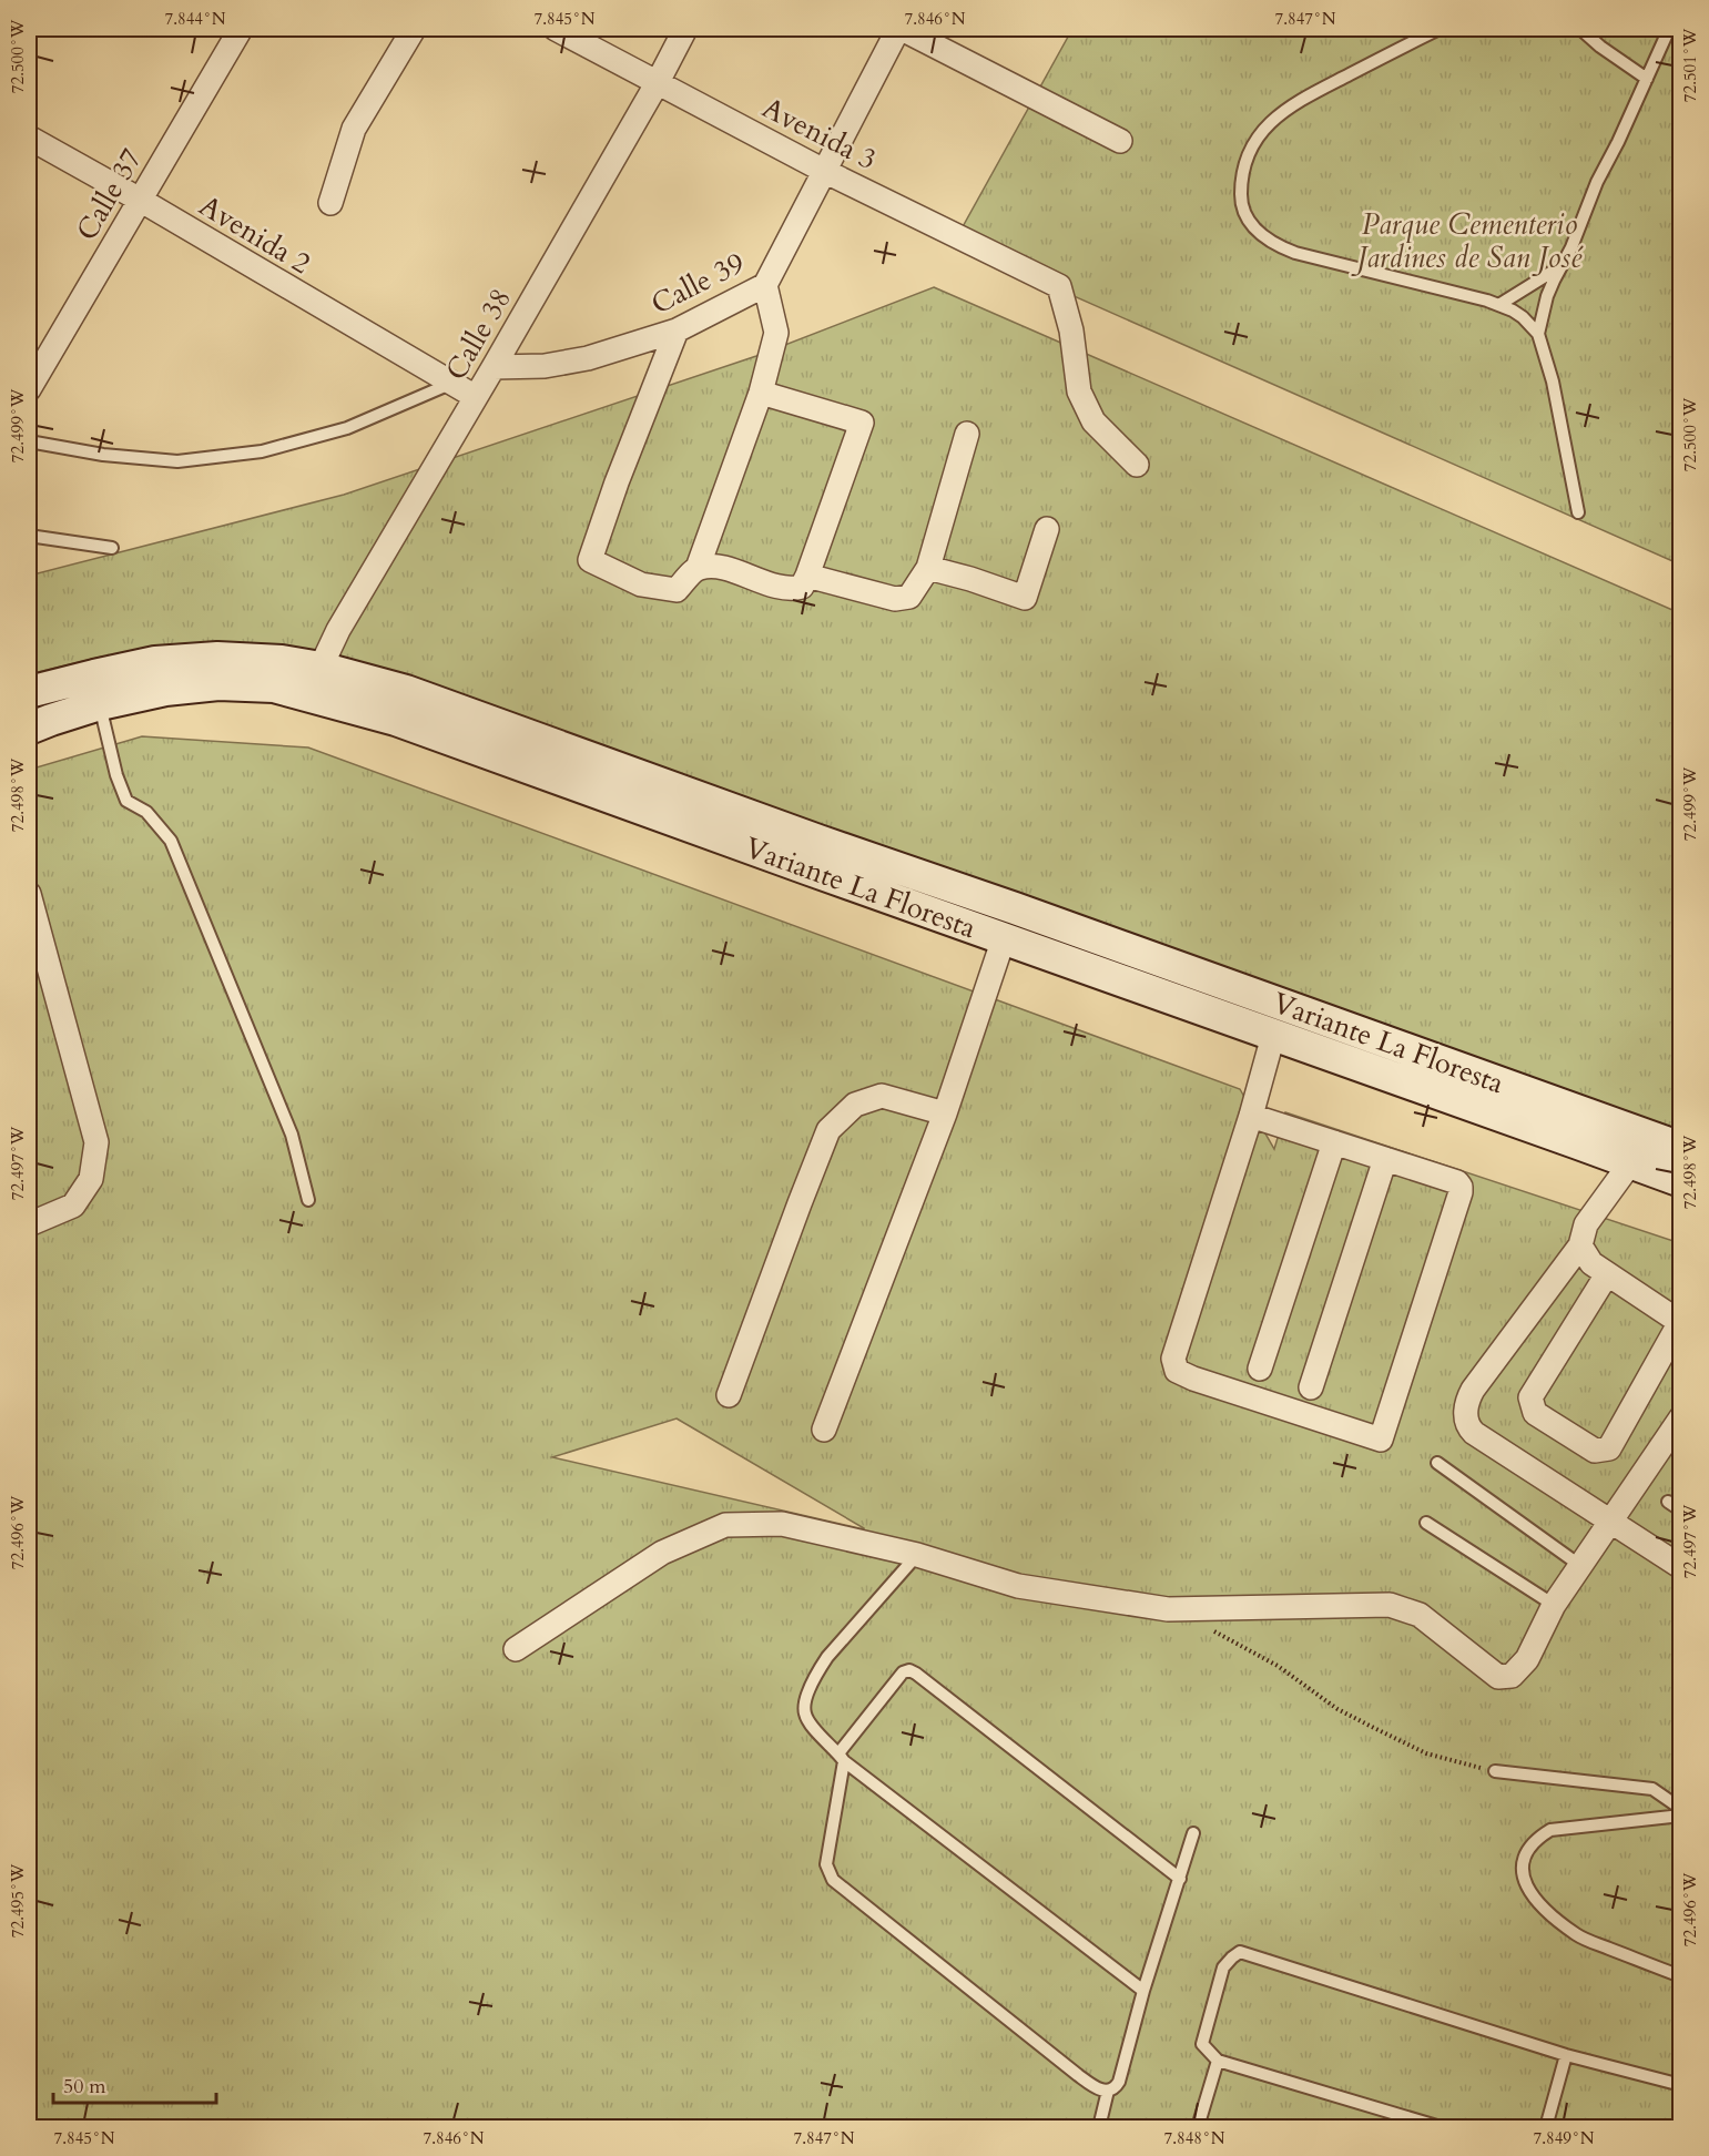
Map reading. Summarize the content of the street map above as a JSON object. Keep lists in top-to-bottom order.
{
  "streets": {
    "main road": ["Variante La Floresta"],
    "street": [
      "Avenida 3",
      "Calle 37",
      "Avenida 2",
      "Calle 39",
      "Calle 38"
    ]
  },
  "crossings": [
    ["Avenida 3", "Calle 39"],
    ["Avenida 3", "Calle 38"],
    ["Calle 37", "Avenida 2"],
    ["Calle 39", "Calle 38"],
    ["Calle 38", "Variante La Floresta"]
  ],
  "parks": ["Parque Cementerio Jardines de San José"],
  "scale_bar": "50 m",
  "coordinates": [
    "7.844°N",
    "7.845°N",
    "7.846°N",
    "7.847°N",
    "72.500°W",
    "72.501°W",
    "72.499°W",
    "72.498°W",
    "72.497°W",
    "72.496°W",
    "72.495°W",
    "7.848°N",
    "7.849°N"
  ]
}
